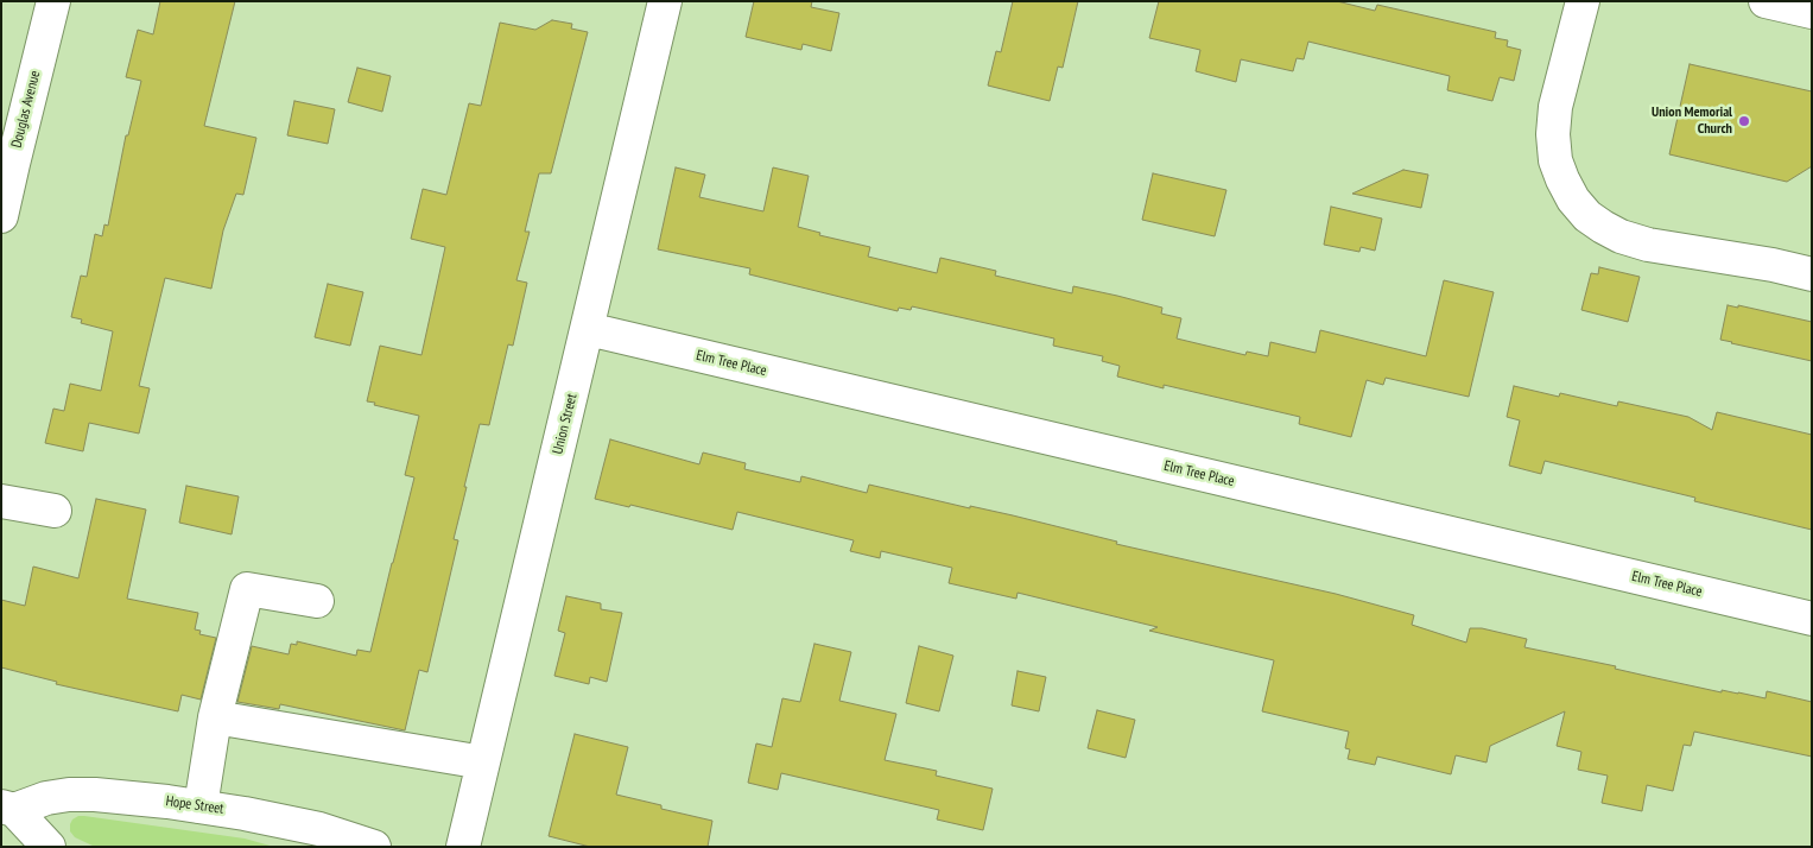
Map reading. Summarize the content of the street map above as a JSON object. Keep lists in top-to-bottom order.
{
  "streets": {
    "street": [
      "Douglas Avenue",
      "Elm Tree Place",
      "Union Street",
      "Hope Street"
    ]
  },
  "crossings": [
    ["Elm Tree Place", "Union Street"]
  ],
  "places": ["Union Memorial Church"]
}
